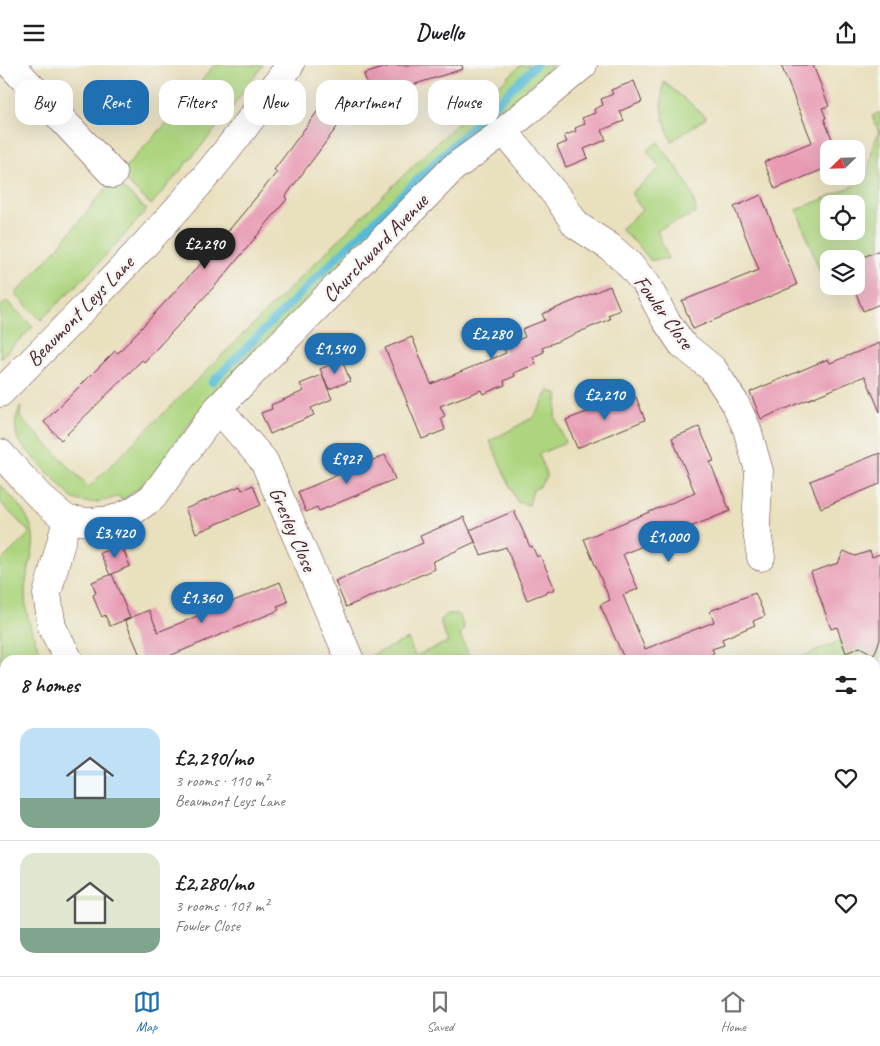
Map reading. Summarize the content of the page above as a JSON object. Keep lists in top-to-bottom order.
{
  "streets": {
    "street": [
      "Churchward Avenue",
      "Beaumont Leys Lane",
      "Fowler Close",
      "Gresley Close"
    ]
  },
  "crossings": [
    ["Churchward Avenue", "Fowler Close"],
    ["Churchward Avenue", "Gresley Close"]
  ],
  "north": "bottom left",
  "page": {
    "header": "Dwello",
    "chip": [
      "Buy",
      "Rent",
      "Filters",
      "New",
      "Apartment",
      "House"
    ],
    "price": [
      "£2,290",
      "£2,280",
      "£1,540",
      "£2,210",
      "£927",
      "£3,420",
      "£1,000",
      "£1,360"
    ],
    "heading": "8 homes",
    "list": [
      {
        "name": "£2,290/mo",
        "note": "3 rooms · 110 m² · Beaumont Leys Lane"
      },
      {
        "name": "£2,280/mo",
        "note": "3 rooms · 107 m² · Fowler Close"
      }
    ],
    "tabs": ["Map", "Saved", "Home"]
  }
}
